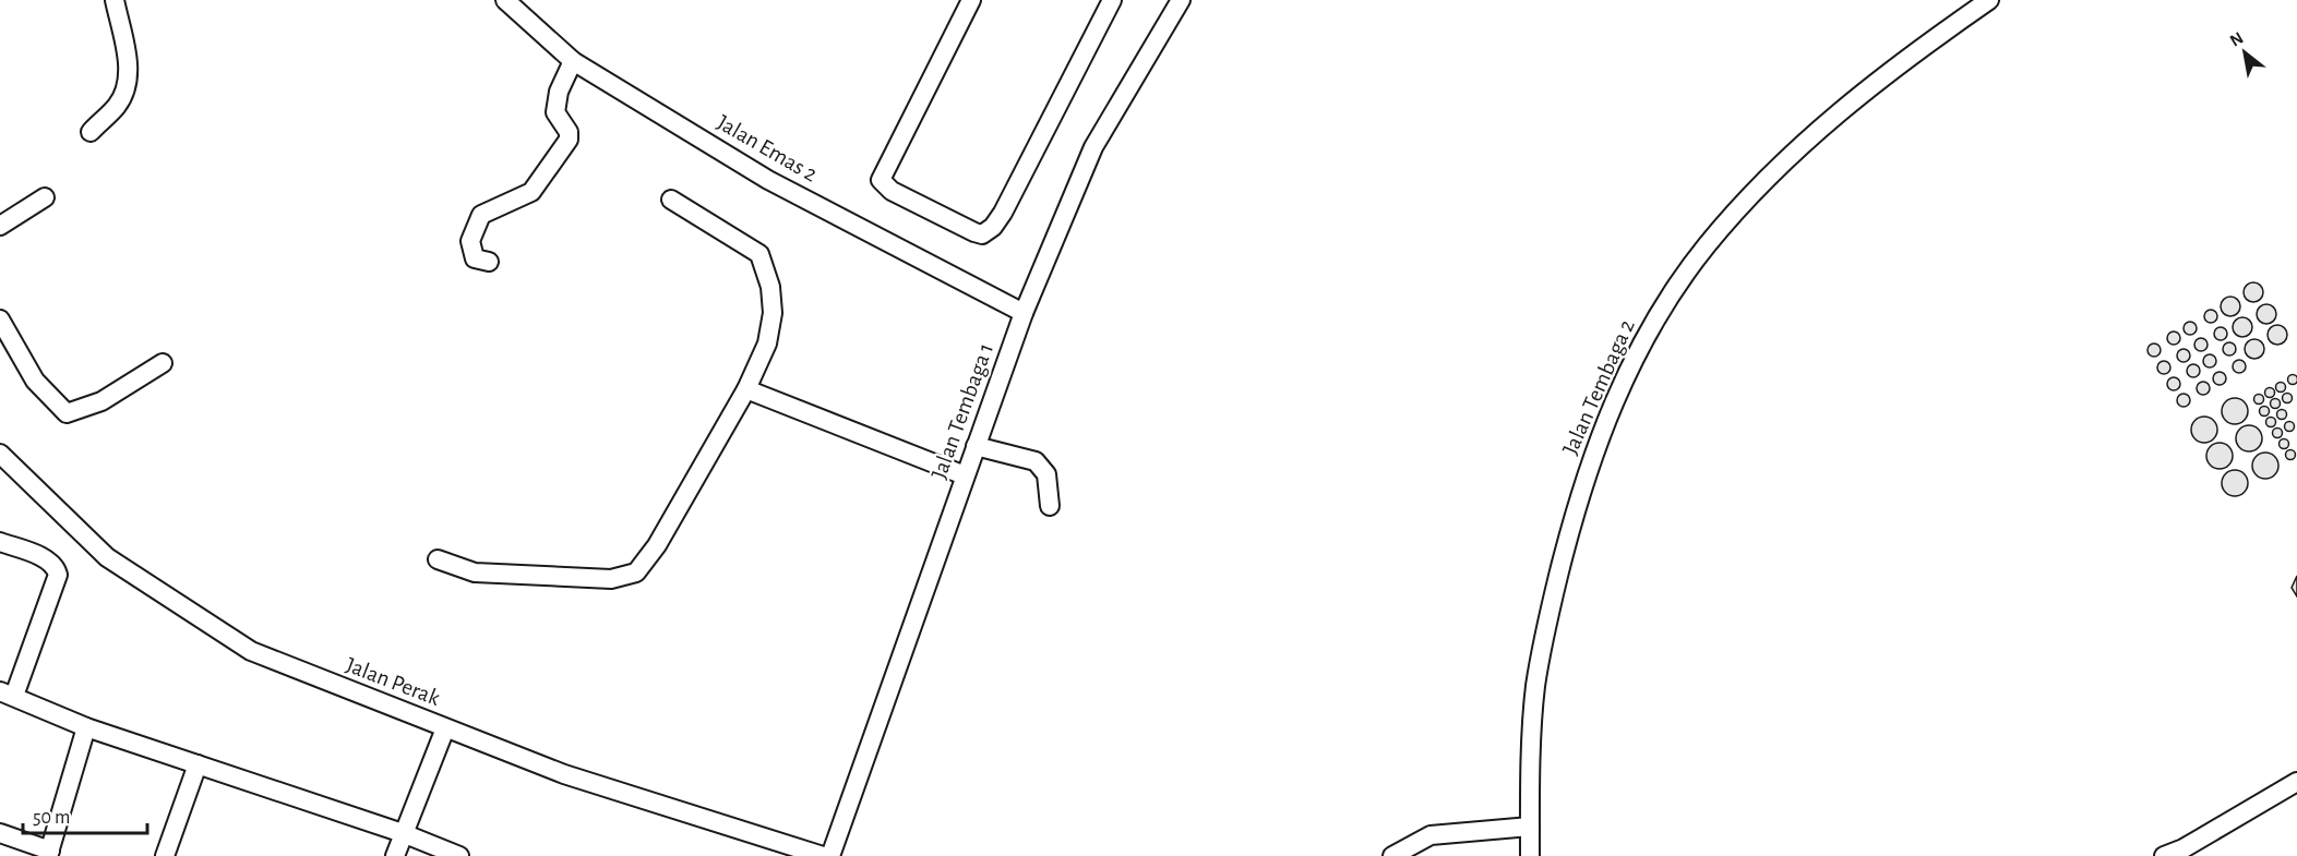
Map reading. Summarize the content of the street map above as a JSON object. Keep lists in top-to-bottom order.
{
  "streets": {
    "street": [
      "Jalan Emas 2",
      "Jalan Tembaga 2",
      "Jalan Tembaga 1",
      "Jalan Perak"
    ]
  },
  "crossings": [
    ["Jalan Emas 2", "Jalan Tembaga 1"]
  ],
  "scale_bar": "50 m",
  "north": "top left"
}
